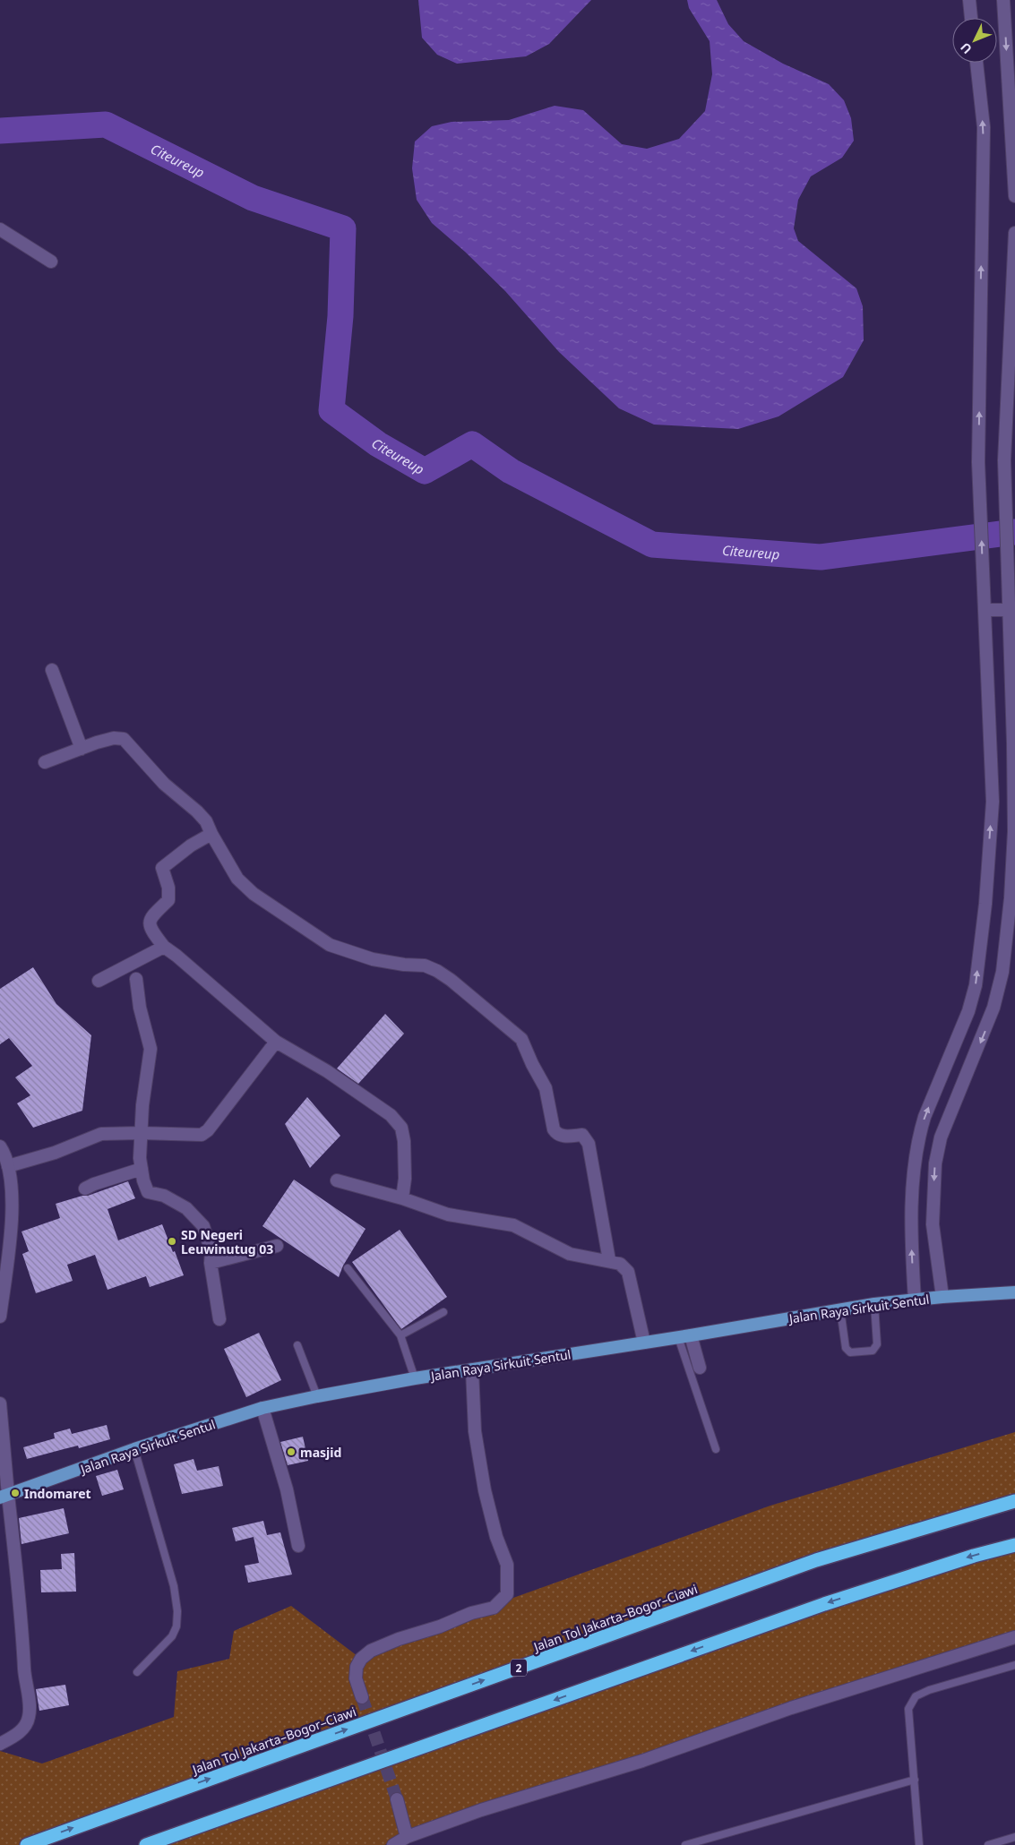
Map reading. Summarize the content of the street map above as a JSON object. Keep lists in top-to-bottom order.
{
  "streets": {
    "highway": ["Jalan Tol Jakarta–Bogor–Ciawi", "2"],
    "main road": ["Jalan Raya Sirkuit Sentul"]
  },
  "water": ["Citeureup"],
  "places": ["SD Negeri Leuwinutug 03", "masjid", "Indomaret"],
  "north": "bottom left"
}
